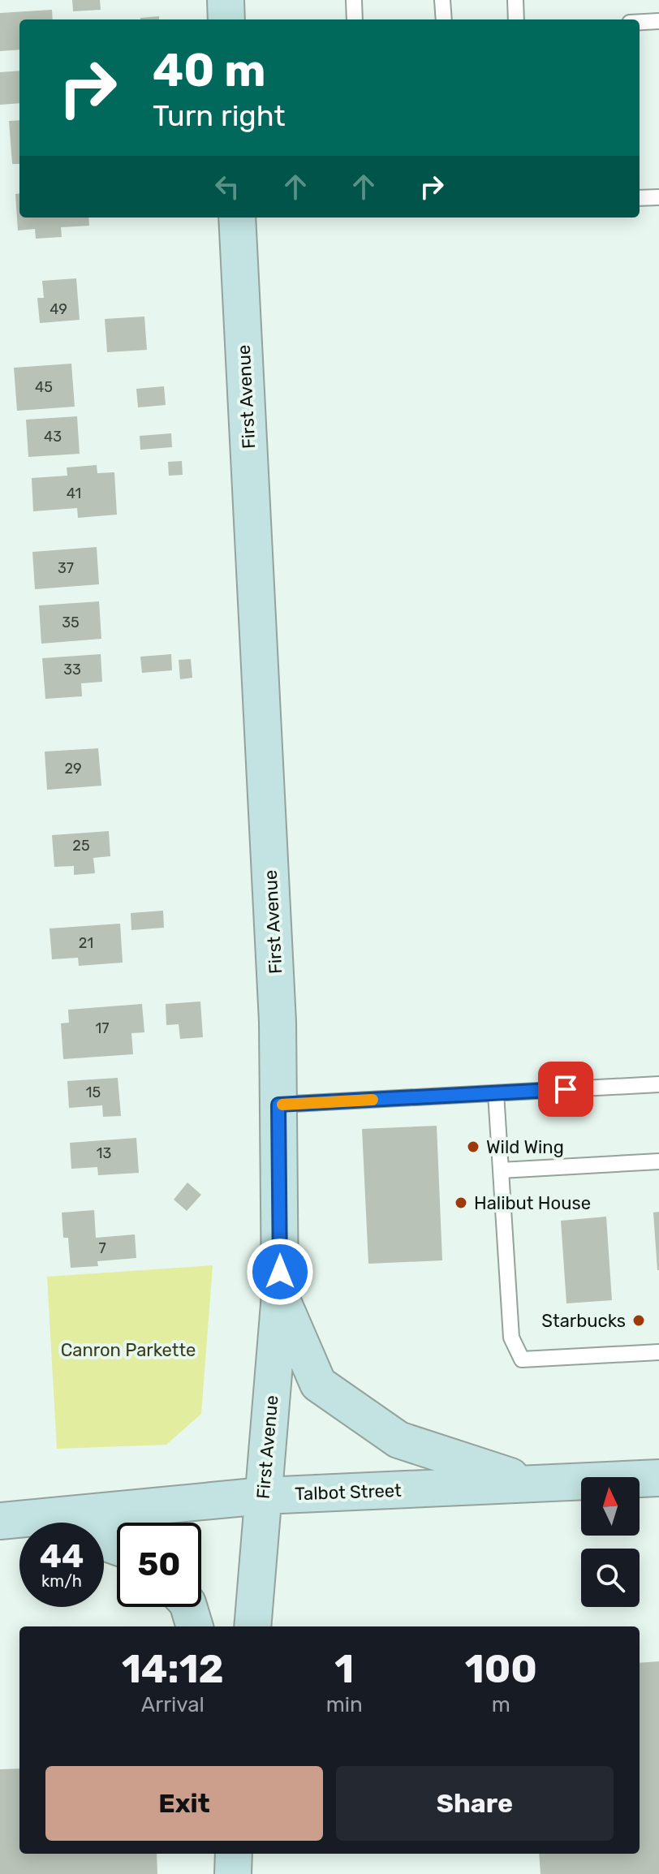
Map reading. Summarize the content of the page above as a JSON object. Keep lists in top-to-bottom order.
{
  "streets": {
    "main road": ["First Avenue", "Talbot Street"]
  },
  "crossings": [
    ["First Avenue", "Talbot Street"]
  ],
  "parks": ["Canron Parkette"],
  "places": ["Wild Wing", "Halibut House", "Starbucks"],
  "house_numbers": [
    "49",
    "45",
    "43",
    "41",
    "37",
    "35",
    "33",
    "29",
    "25",
    "21",
    "17",
    "15",
    "13",
    "7"
  ],
  "north": "top",
  "page": {
    "turn": ["40 m", "Turn right"],
    "speed": "44 km/h",
    "limit": "50",
    "eta": [
      "14:12",
      "Arrival",
      "1",
      "min",
      "100",
      "m"
    ],
    "buttons": ["Exit", "Share"]
  }
}
